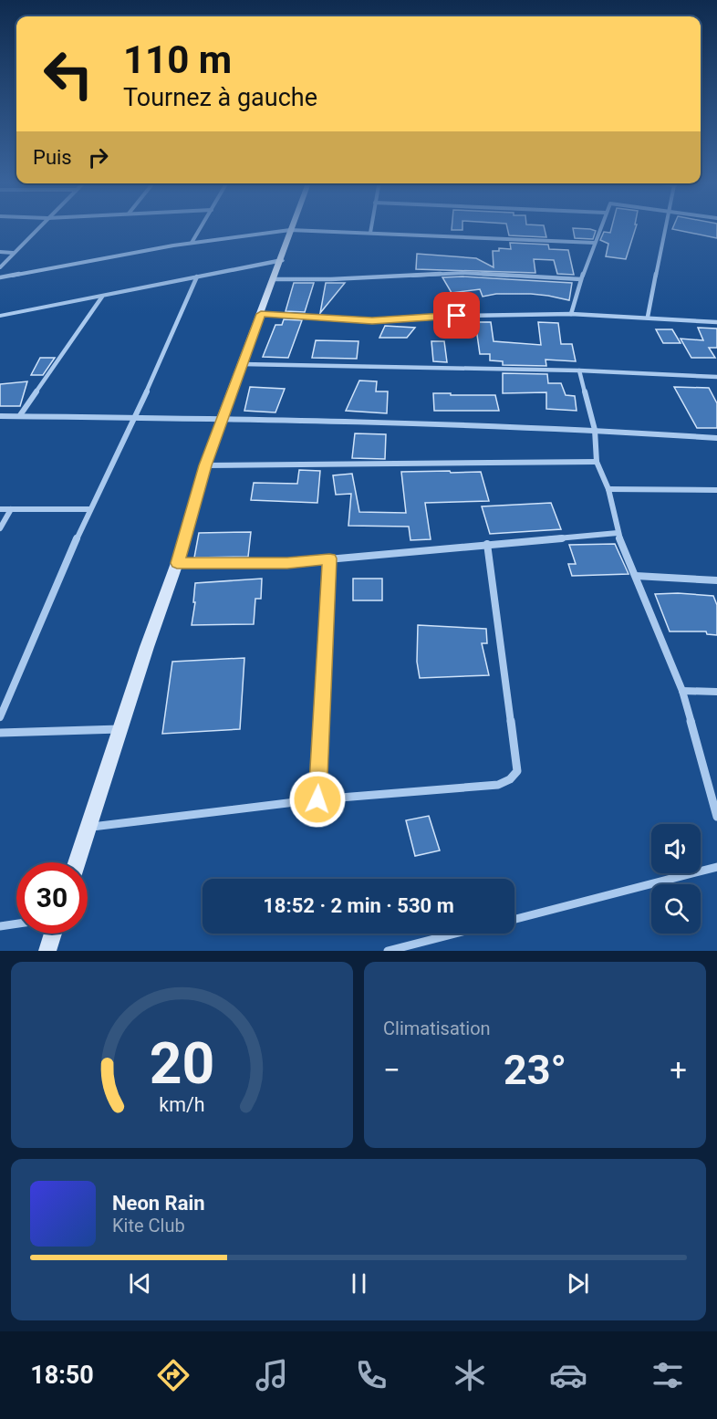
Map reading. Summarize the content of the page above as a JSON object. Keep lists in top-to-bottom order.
{
  "page": {
    "turn": ["110 m", "Tournez à gauche"],
    "then": "Puis",
    "limit": "30",
    "trip": "18:52 · 2 min · 530 m",
    "tile": "Climatisation",
    "heat": ["−", "23°", "+"],
    "song": ["Neon Rain", "Kite Club"],
    "tabs": "18:50",
    "gauge": ["20", "km/h"]
  }
}
